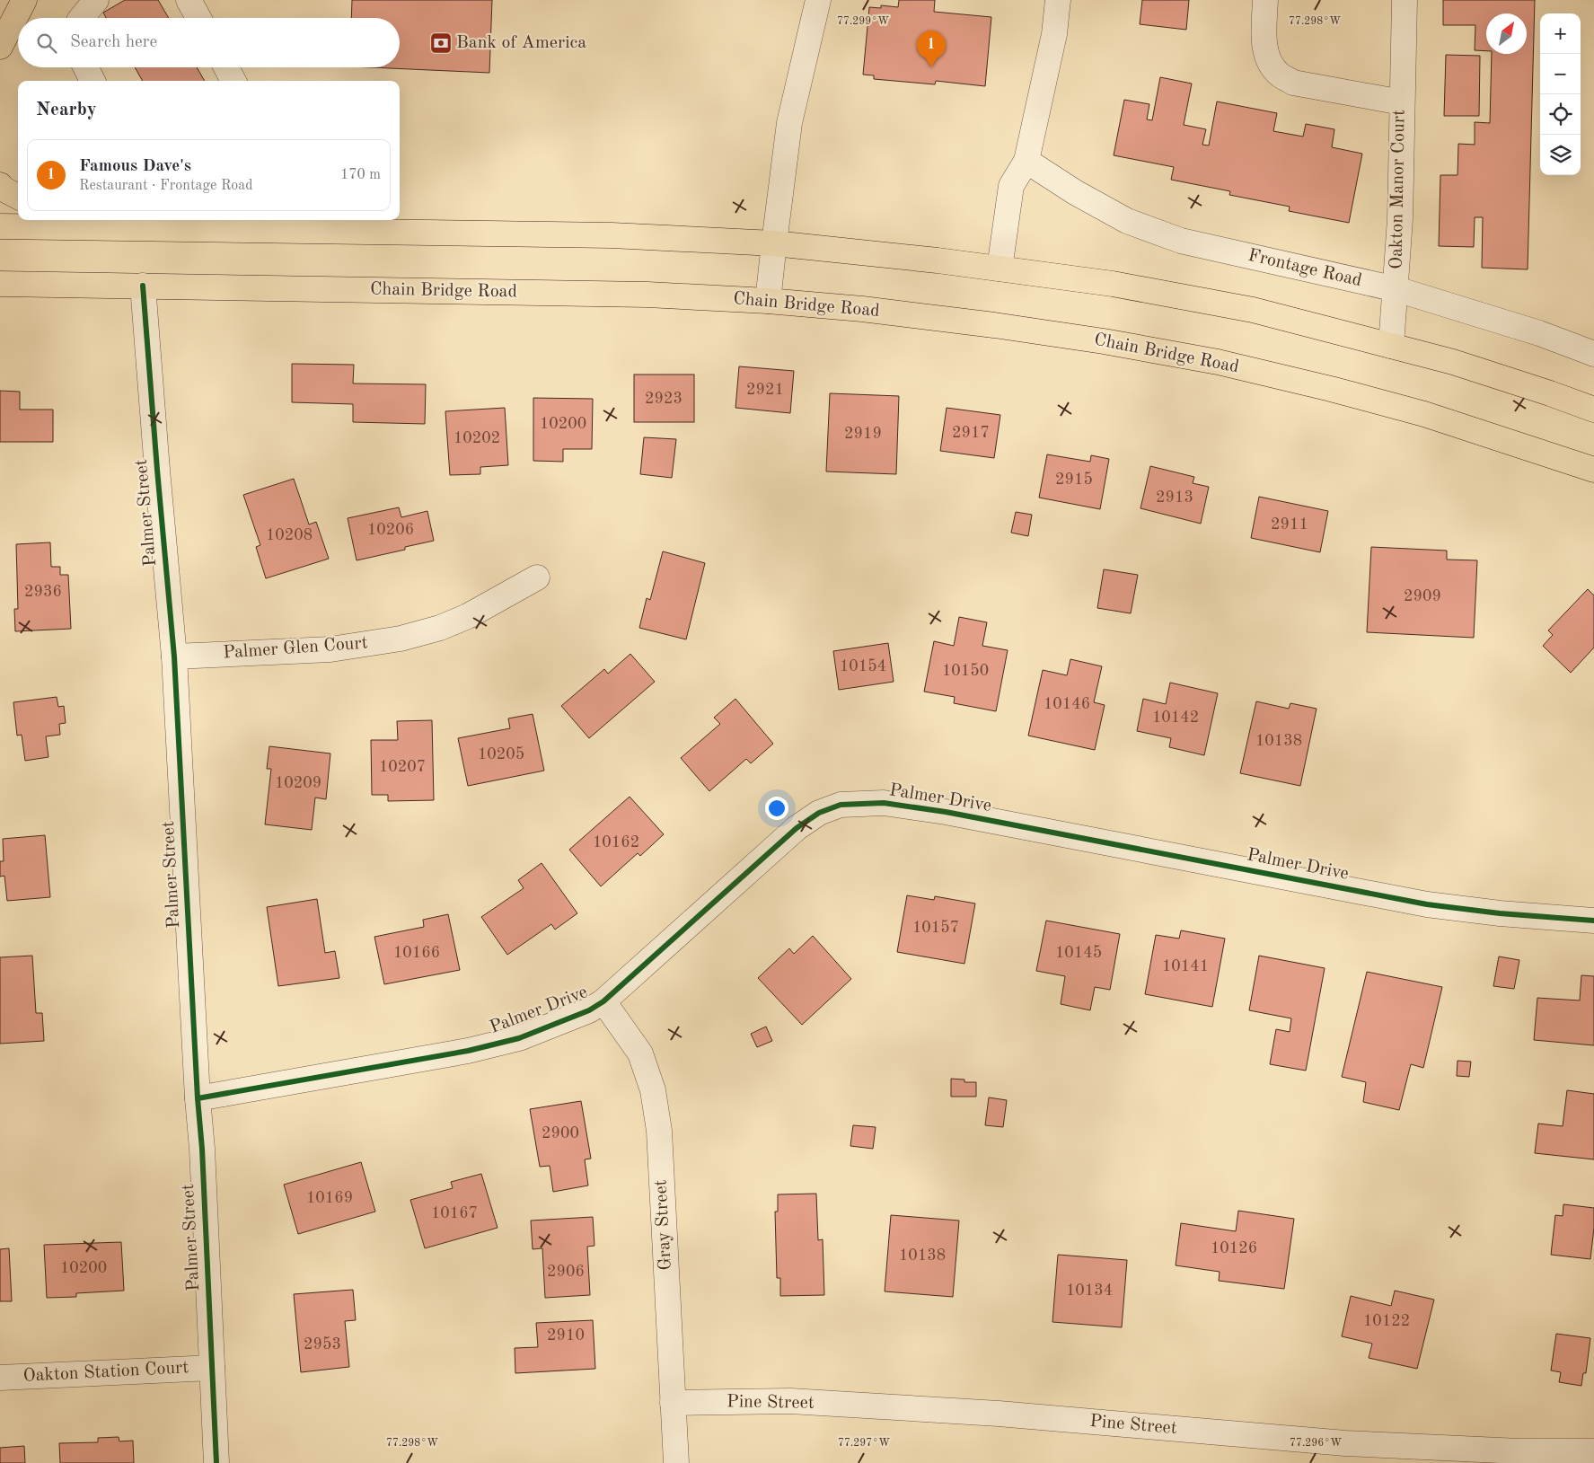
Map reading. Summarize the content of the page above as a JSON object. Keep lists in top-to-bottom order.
{
  "streets": {
    "main road": ["Chain Bridge Road"],
    "street": [
      "Oakton Manor Court",
      "Frontage Road",
      "Palmer Street",
      "Palmer Glen Court",
      "Palmer Drive",
      "Gray Street",
      "Oakton Station Court",
      "Pine Street"
    ]
  },
  "crossings": [
    ["Oakton Manor Court", "Frontage Road"],
    ["Chain Bridge Road", "Palmer Street"],
    ["Palmer Street", "Palmer Glen Court"],
    ["Palmer Street", "Palmer Drive"],
    ["Palmer Street", "Oakton Station Court"],
    ["Palmer Drive", "Gray Street"],
    ["Gray Street", "Pine Street"]
  ],
  "places": {
    "bank": ["Bank of America"]
  },
  "house_numbers": [
    "2921",
    "2923",
    "10200",
    "2917",
    "2919",
    "10202",
    "2915",
    "2913",
    "2911",
    "10206",
    "10208",
    "2936",
    "2909",
    "10154",
    "10150",
    "10146",
    "10142",
    "10138",
    "10205",
    "10207",
    "10209",
    "10162",
    "10157",
    "10166",
    "10145",
    "10141",
    "2900",
    "10169",
    "10167",
    "10126",
    "10138",
    "10200",
    "2906",
    "10134",
    "10122",
    "2910",
    "2953"
  ],
  "north": "top right",
  "page": {
    "map_buttons": ["+", "−"],
    "search": "Search here",
    "pins": "1",
    "heading": "Nearby",
    "list": [
      {
        "mark": "1",
        "name": "Famous Dave's",
        "note": "Restaurant · Frontage Road",
        "value": "170 m"
      }
    ]
  },
  "coordinates": [
    "77.299°W",
    "77.298°W",
    "77.297°W",
    "77.296°W"
  ]
}
